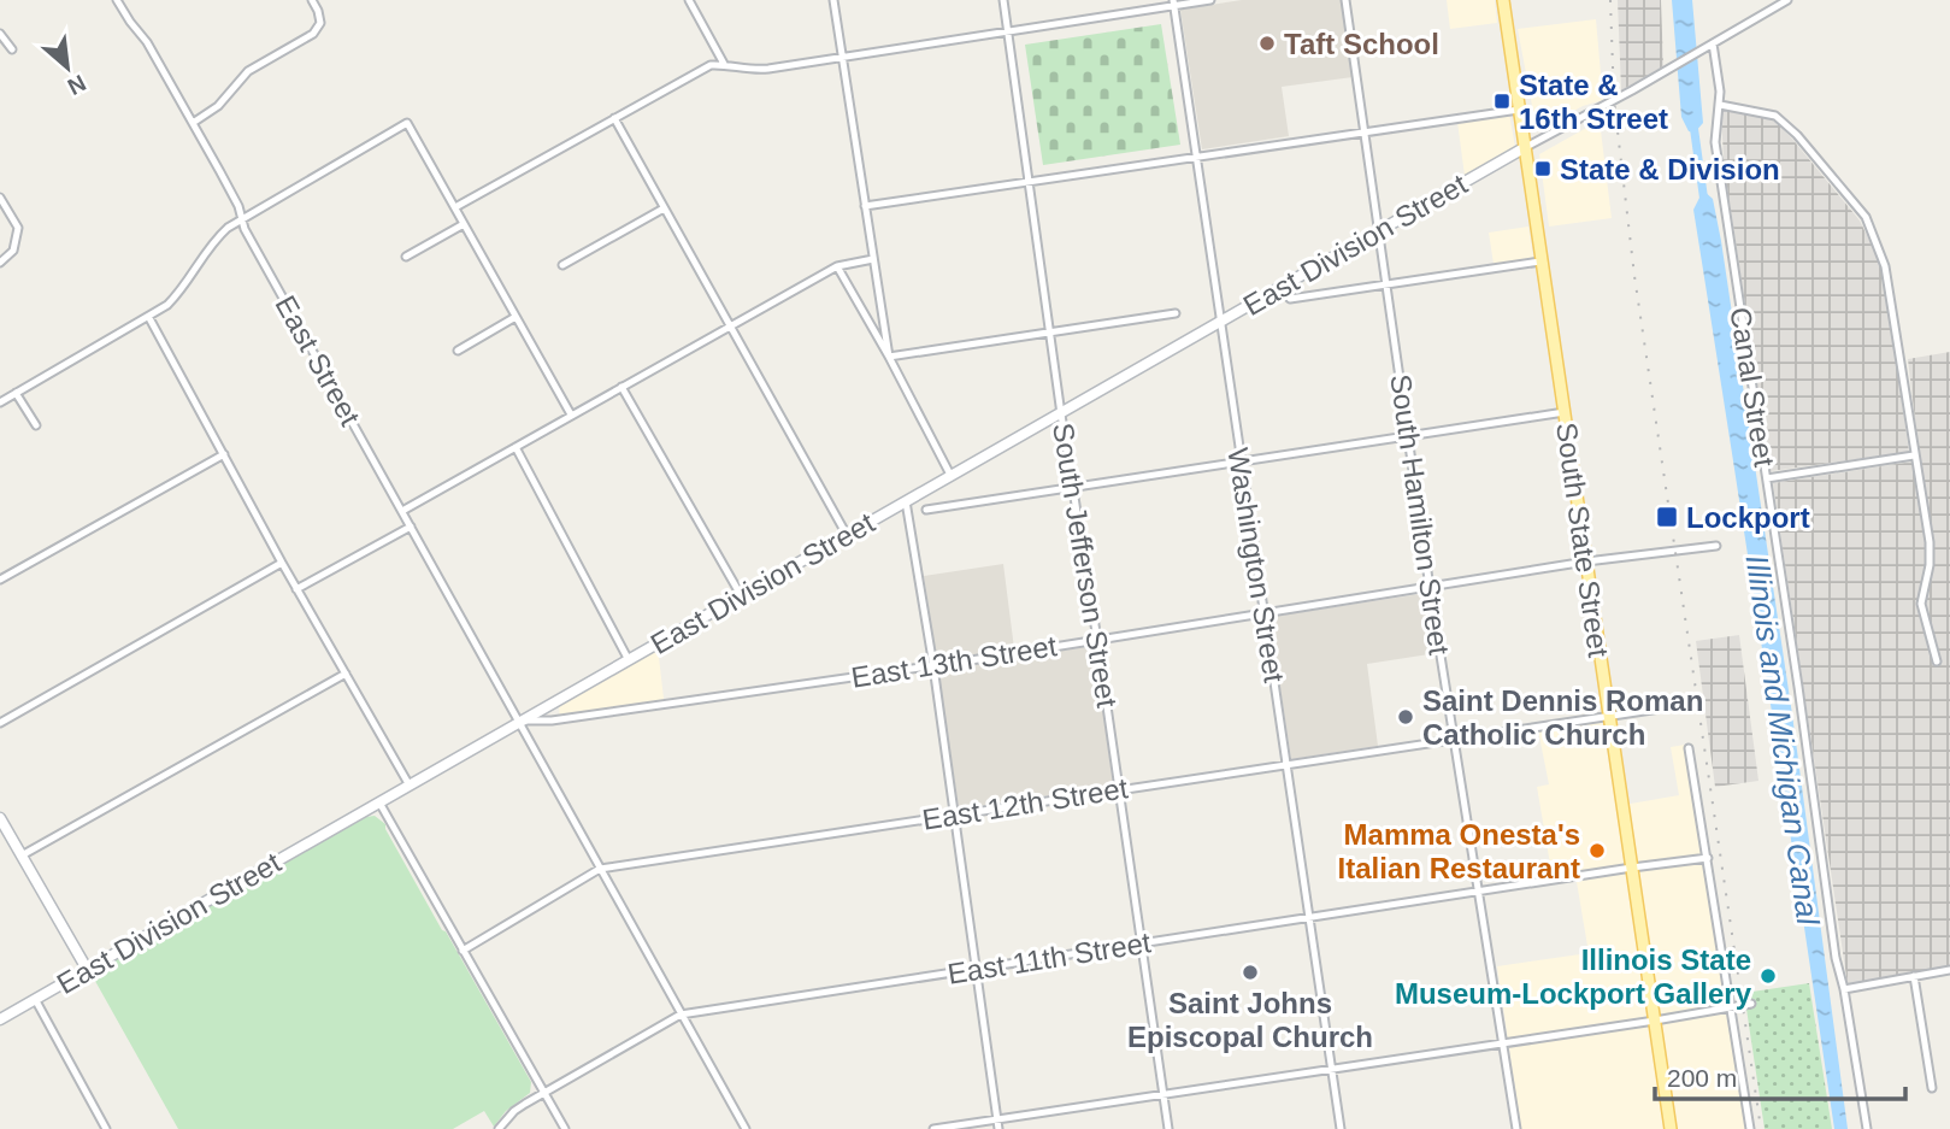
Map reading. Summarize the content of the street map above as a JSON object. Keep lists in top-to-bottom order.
{
  "streets": {
    "main road": ["South State Street"],
    "street": [
      "East Division Street",
      "East Street",
      "Canal Street",
      "South Hamilton Street",
      "South Jefferson Street",
      "Washington Street",
      "East 13th Street",
      "East 12th Street",
      "East 11th Street"
    ]
  },
  "crossings": [
    ["East Division Street", "East Street"],
    ["East Division Street", "South Hamilton Street"],
    ["East Division Street", "South State Street"],
    ["East Division Street", "South Jefferson Street"],
    ["East Division Street", "Washington Street"],
    ["East Division Street", "East 13th Street"],
    ["East Street", "East 13th Street"],
    ["East Street", "East 12th Street"],
    ["East Street", "East 11th Street"],
    ["South Hamilton Street", "East 13th Street"],
    ["South Hamilton Street", "East 12th Street"],
    ["South Hamilton Street", "East 11th Street"],
    ["South State Street", "East 13th Street"],
    ["South State Street", "East 12th Street"],
    ["South State Street", "East 11th Street"],
    ["South Jefferson Street", "East 13th Street"],
    ["South Jefferson Street", "East 12th Street"],
    ["South Jefferson Street", "East 11th Street"],
    ["Washington Street", "East 13th Street"],
    ["Washington Street", "East 12th Street"],
    ["Washington Street", "East 11th Street"]
  ],
  "water": ["Illinois and Michigan Canal"],
  "places": {
    "other": [
      "Taft School",
      "Saint Dennis Roman Catholic Church",
      "Mamma Onesta's Italian Restaurant",
      "Saint Johns Episcopal Church",
      "Illinois State Museum-Lockport Gallery"
    ],
    "transit": ["State & 16th Street", "State & Division", "Lockport"]
  },
  "scale_bar": "200 m",
  "north": "bottom right"
}
